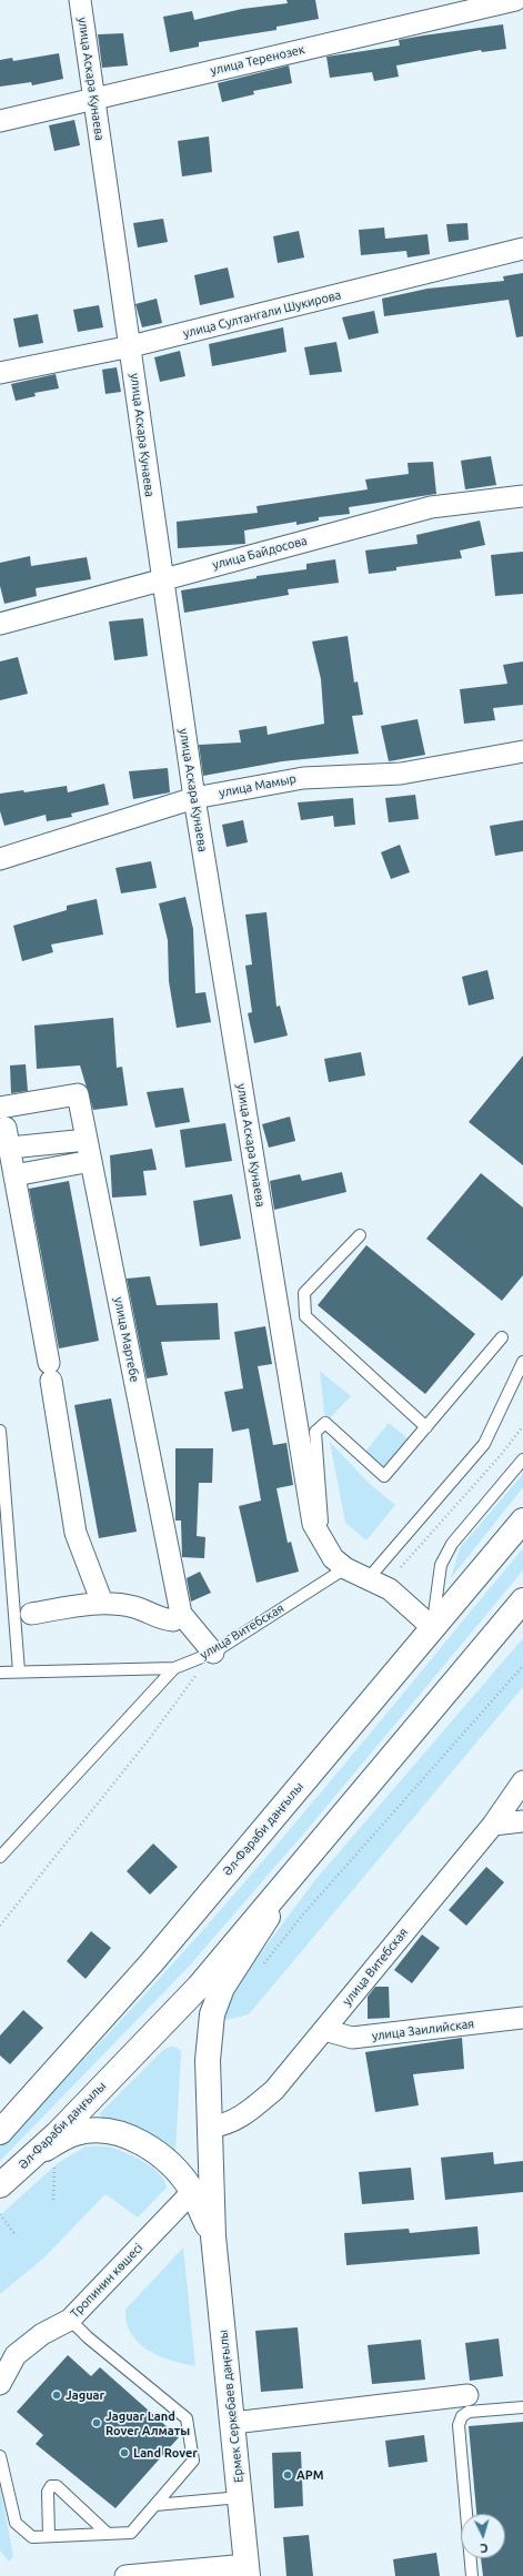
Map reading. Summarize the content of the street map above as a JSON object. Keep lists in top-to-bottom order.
{
  "streets": {
    "main road": ["Әл-Фараби даңғылы", "Ермек Серкебаев даңғылы"],
    "street": [
      "улица Теренозек",
      "улица Аскара Кунаева",
      "улица Султангали Шукирова",
      "улица Байдосова",
      "улица Мамыр",
      "улица Мартебе",
      "улица Витебская",
      "улица Заилийская",
      "Тропинин көшесі"
    ]
  },
  "crossings": [
    ["улица Теренозек", "улица Аскара Кунаева"],
    ["улица Аскара Кунаева", "улица Султангали Шукирова"],
    ["улица Аскара Кунаева", "улица Байдосова"],
    ["улица Аскара Кунаева", "улица Мамыр"],
    ["улица Аскара Кунаева", "улица Витебская"],
    ["улица Мартебе", "улица Витебская"],
    ["улица Витебская", "улица Заилийская"]
  ],
  "places": [
    "Jaguar",
    "Jaguar Land Rover Алматы",
    "Land Rover",
    "APM"
  ],
  "north": "bottom"
}
